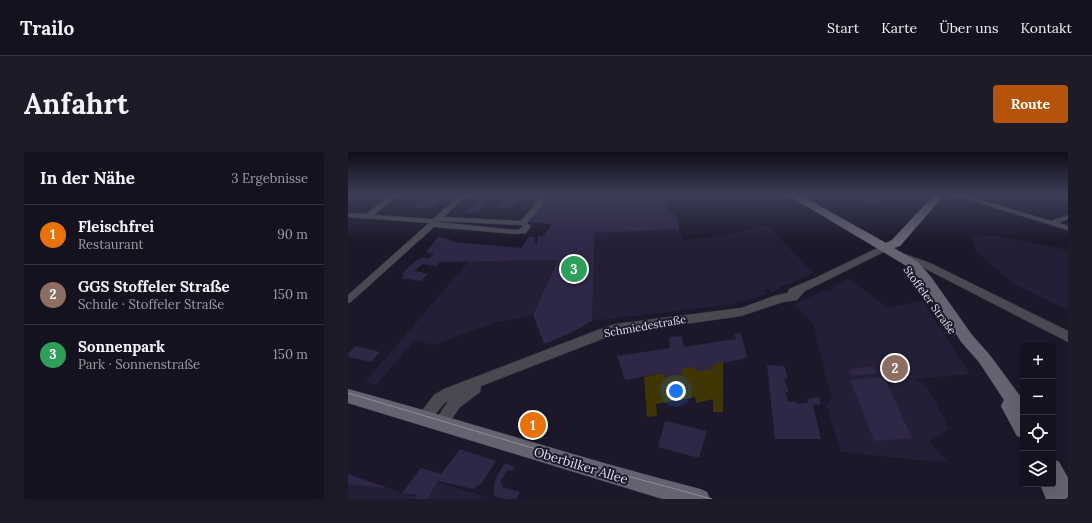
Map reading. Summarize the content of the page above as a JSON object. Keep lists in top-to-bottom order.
{
  "streets": {
    "main road": ["Stoffeler Straße", "Oberbilker Allee"],
    "street": ["Schmiedestraße"]
  },
  "crossings": [
    ["Schmiedestraße", "Oberbilker Allee"]
  ],
  "page": {
    "header": "Trailo",
    "nav": [
      "Start",
      "Karte",
      "Über uns",
      "Kontakt"
    ],
    "buttons": "Route",
    "title": "Anfahrt",
    "heading": ["In der Nähe", "3 Ergebnisse"],
    "list": [
      {
        "mark": "1",
        "name": "Fleischfrei",
        "note": "Restaurant",
        "value": "90 m"
      },
      {
        "mark": "2",
        "name": "GGS Stoffeler Straße",
        "note": "Schule · Stoffeler Straße",
        "value": "150 m"
      },
      {
        "mark": "3",
        "name": "Sonnenpark",
        "note": "Park · Sonnenstraße",
        "value": "150 m"
      }
    ],
    "pins": ["3", "2", "1"],
    "map_buttons": ["+", "−"]
  }
}
